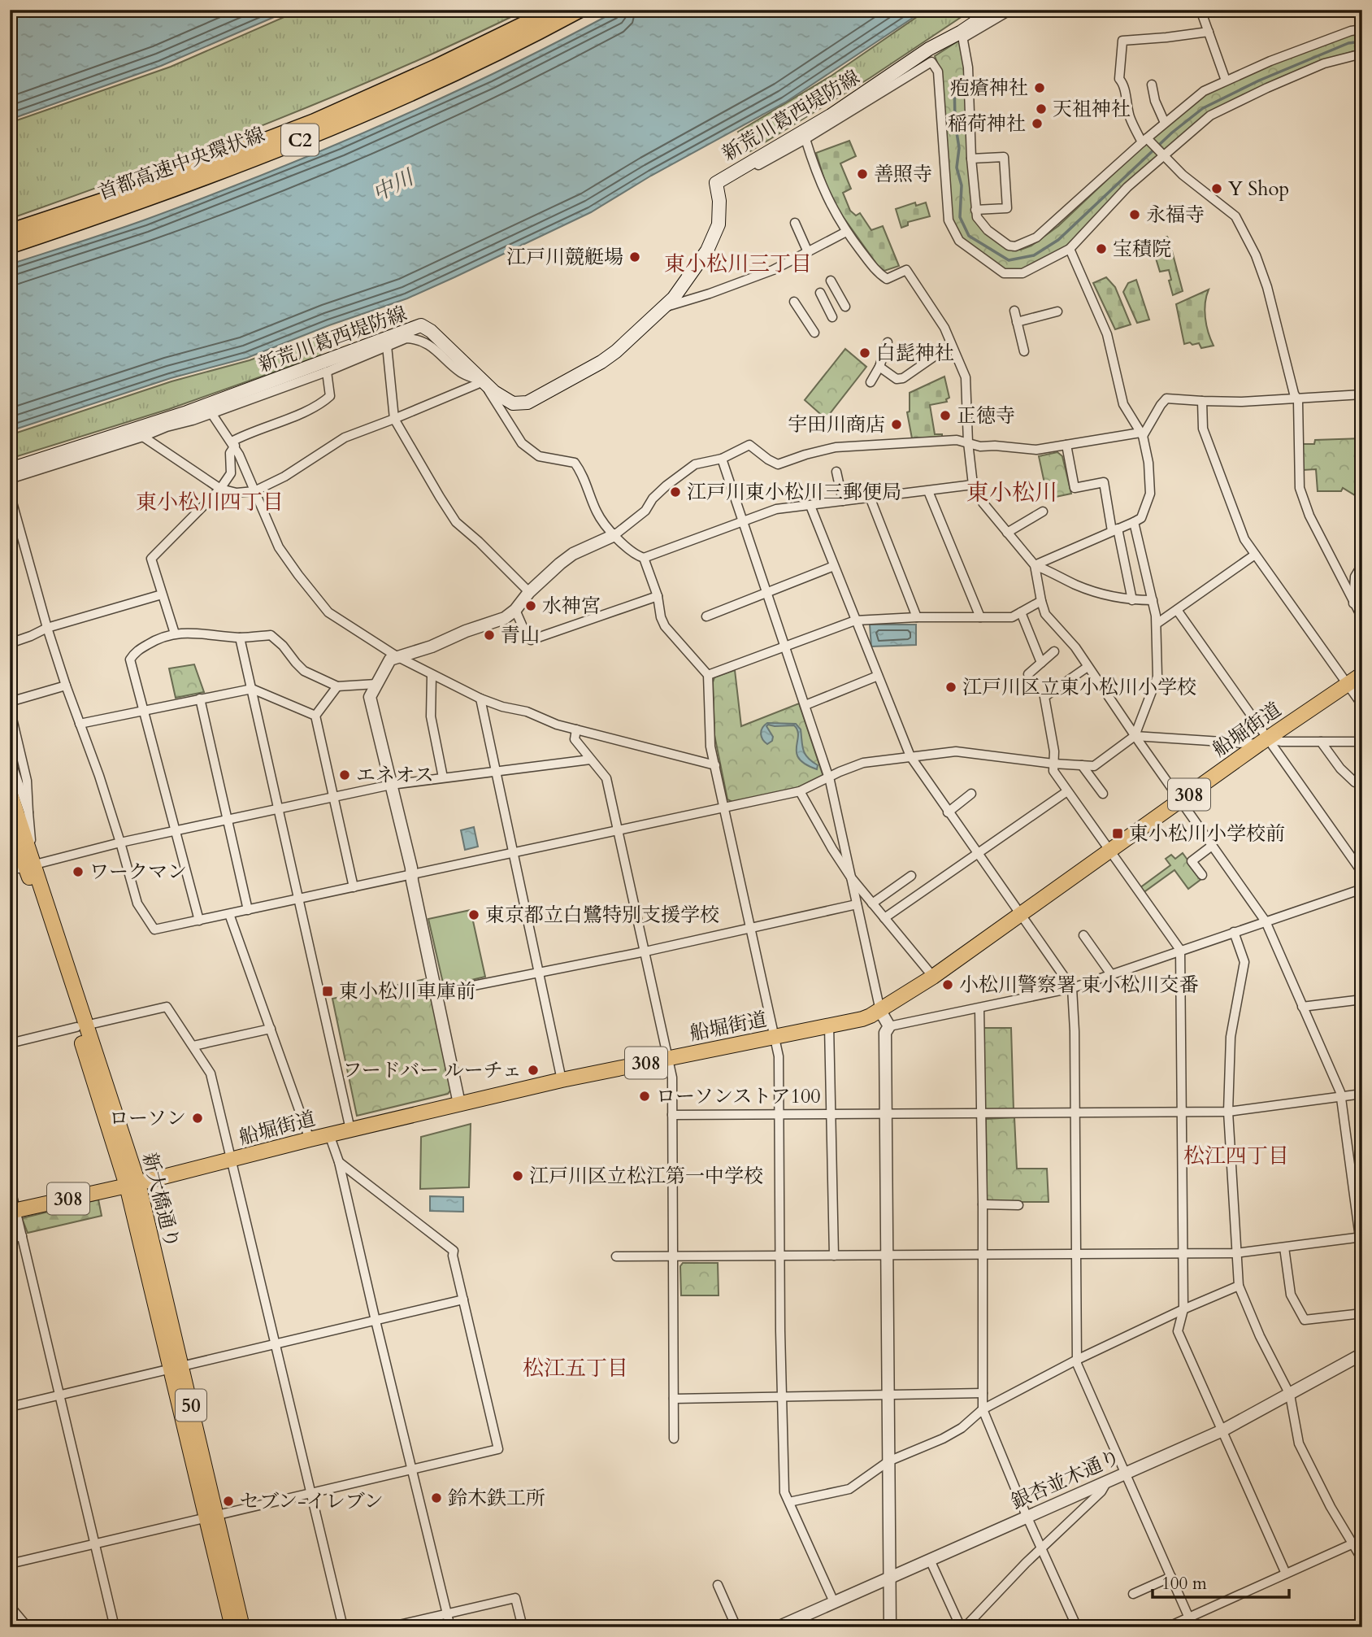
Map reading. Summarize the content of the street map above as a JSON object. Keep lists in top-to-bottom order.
{
  "streets": {
    "highway": ["C2", "首都高速中央環状線"],
    "main road": [
      "新荒川葛西堤防線",
      "船堀街道",
      "308",
      "新大橋通り",
      "50"
    ],
    "street": ["銀杏並木通り"]
  },
  "crossings": [
    ["船堀街道", "新大橋通り"]
  ],
  "districts": [
    "東小松川三丁目",
    "東小松川",
    "東小松川四丁目",
    "松江四丁目",
    "松江五丁目"
  ],
  "water": ["中川"],
  "places": {
    "other": [
      "疱瘡神社",
      "天祖神社",
      "稲荷神社",
      "善照寺",
      "Y Shop",
      "永福寺",
      "宝積院",
      "江戸川競艇場",
      "白髭神社",
      "正徳寺",
      "宇田川商店",
      "江戸川東小松川三郵便局",
      "水神宮",
      "青山",
      "江戸川区立東小松川小学校",
      "エネオス",
      "ワークマン",
      "東京都立白鷺特別支援学校",
      "小松川警察署 東小松川交番",
      "フードバー ルーチェ",
      "ローソンストア100",
      "ローソン",
      "江戸川区立松江第一中学校",
      "鈴木鉄工所",
      "セブン-イレブン"
    ],
    "transit": ["東小松川小学校前", "東小松川車庫前"]
  },
  "scale_bar": "100 m"
}
